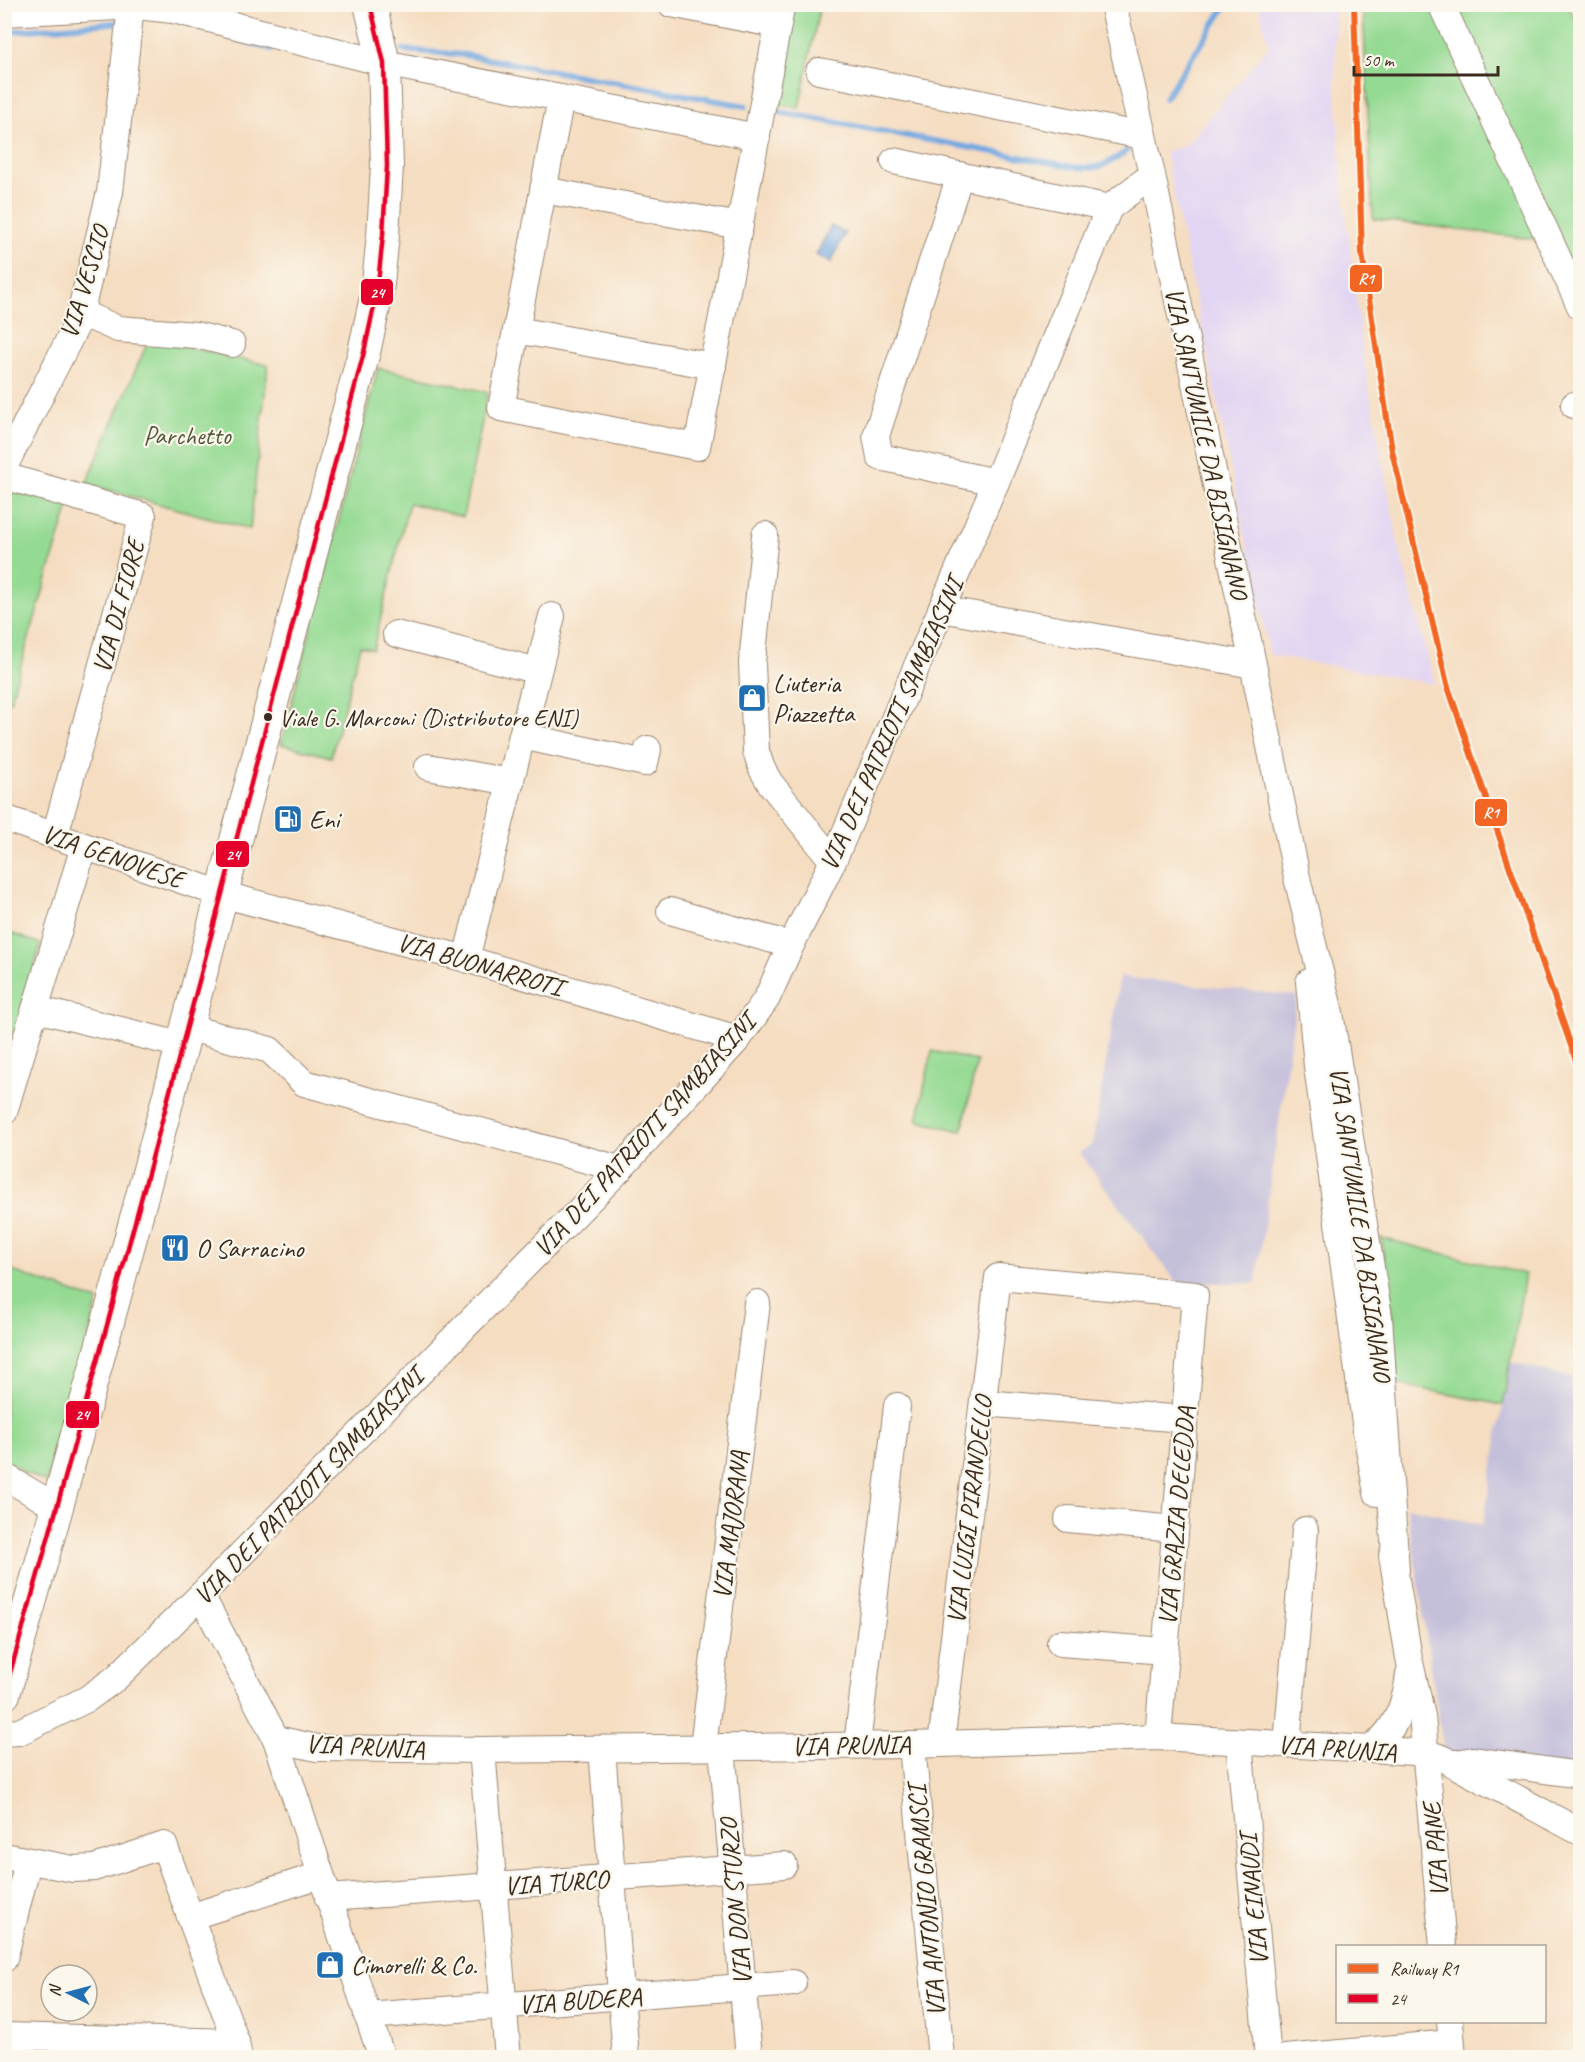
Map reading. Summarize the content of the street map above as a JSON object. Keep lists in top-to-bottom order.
{
  "streets": {
    "street": [
      "VIA VESCIO",
      "VIA SANT'UMILE DA BISIGNANO",
      "VIA DI FIORE",
      "VIA DEI PATRIOTI SAMBIASINI",
      "VIA GENOVESE",
      "VIA BUONARROTI",
      "VIA LUIGI PIRANDELLO",
      "VIA GRAZIA DELEDDA",
      "VIA MAJORANA",
      "VIA PRUNIA",
      "VIA PANE",
      "VIA TURCO",
      "VIA EINAUDI",
      "VIA ANTONIO GRAMSCI",
      "VIA DON STURZO",
      "VIA BUDERA"
    ]
  },
  "crossings": [
    ["VIA SANT'UMILE DA BISIGNANO", "VIA PANE"],
    ["VIA DI FIORE", "VIA GENOVESE"],
    ["VIA DEI PATRIOTI SAMBIASINI", "VIA BUONARROTI"],
    ["VIA GENOVESE", "VIA BUONARROTI"],
    ["VIA LUIGI PIRANDELLO", "VIA GRAZIA DELEDDA"],
    ["VIA LUIGI PIRANDELLO", "VIA PRUNIA"],
    ["VIA GRAZIA DELEDDA", "VIA PRUNIA"],
    ["VIA MAJORANA", "VIA PRUNIA"],
    ["VIA MAJORANA", "VIA DON STURZO"],
    ["VIA PRUNIA", "VIA PANE"],
    ["VIA PRUNIA", "VIA EINAUDI"],
    ["VIA PRUNIA", "VIA ANTONIO GRAMSCI"],
    ["VIA PRUNIA", "VIA DON STURZO"],
    ["VIA TURCO", "VIA DON STURZO"],
    ["VIA DON STURZO", "VIA BUDERA"]
  ],
  "parks": ["Parchetto"],
  "places": {
    "shop": ["Liuteria Piazzetta", "Cimorelli & Co."],
    "other": ["Viale G. Marconi (Distributore ENI)"],
    "fuel station": ["Eni"],
    "restaurant": ["O Sarracino"]
  },
  "lines": ["rail line R1", "transit line 24"],
  "legend": ["Railway R1", "24"],
  "scale_bar": "50 m",
  "north": "left"
}
